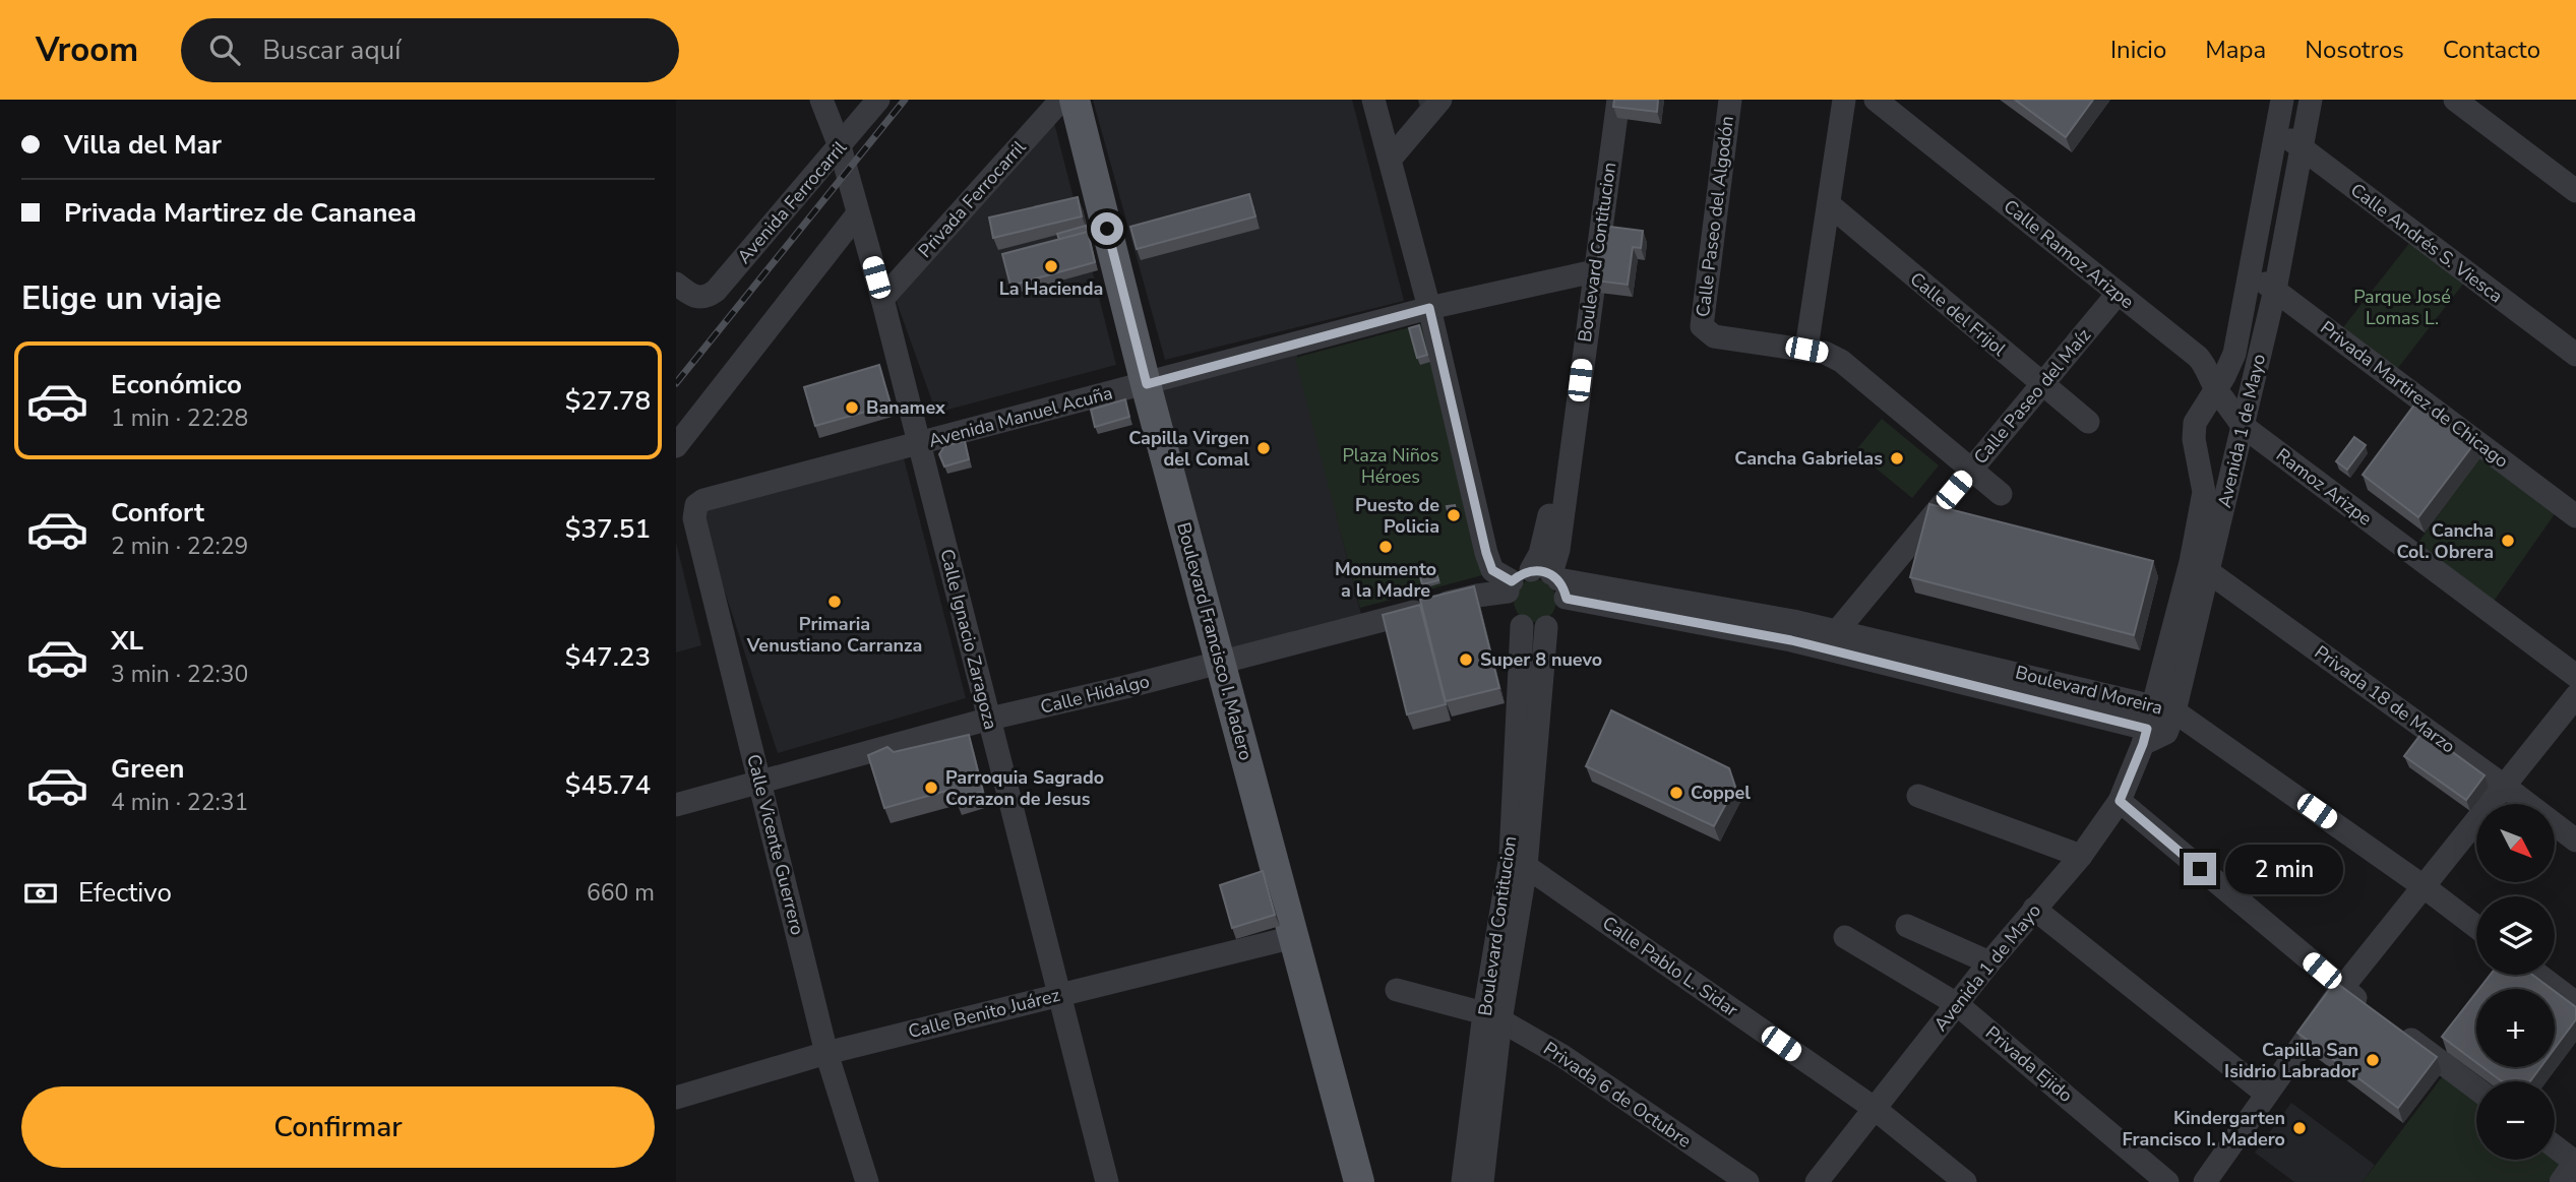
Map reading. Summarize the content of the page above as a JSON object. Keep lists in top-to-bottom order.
{
  "streets": {
    "main road": ["Boulevard Francisco I. Madero"],
    "street": [
      "Privada Ferrocarril",
      "Avenida Ferrocarril",
      "Calle Paseo del Algodón",
      "Calle Andrés S. Viesca",
      "Boulevard Contitucion",
      "Calle Ramoz Arizpe",
      "Calle del Frijol",
      "Privada Martirez de Chicago",
      "Calle Paseo del Maíz",
      "Avenida Manuel Acuña",
      "Avenida 1 de Mayo",
      "Ramoz Arizpe",
      "Calle Ignacio Zaragoza",
      "Boulevard Moreira",
      "Calle Hidalgo",
      "Privada 18 de Marzo",
      "Calle Vicente Guerrero",
      "Calle Pablo L. Sidar",
      "Calle Benito Juárez",
      "Privada Ejido",
      "Privada 6 de Octubre"
    ]
  },
  "crossings": [
    ["Privada Ferrocarril", "Calle Ignacio Zaragoza"],
    ["Avenida Ferrocarril", "Calle Ignacio Zaragoza"],
    ["Calle Andrés S. Viesca", "Avenida 1 de Mayo"],
    ["Boulevard Contitucion", "Avenida Manuel Acuña"],
    ["Boulevard Contitucion", "Boulevard Moreira"],
    ["Boulevard Contitucion", "Calle Hidalgo"],
    ["Boulevard Contitucion", "Calle Pablo L. Sidar"],
    ["Boulevard Contitucion", "Privada 6 de Octubre"],
    ["Calle Ramoz Arizpe", "Calle Paseo del Maíz"],
    ["Calle Ramoz Arizpe", "Avenida 1 de Mayo"],
    ["Calle Ramoz Arizpe", "Ramoz Arizpe"],
    ["Calle del Frijol", "Calle Paseo del Maíz"],
    ["Privada Martirez de Chicago", "Avenida 1 de Mayo"],
    ["Calle Paseo del Maíz", "Boulevard Moreira"],
    ["Avenida Manuel Acuña", "Calle Ignacio Zaragoza"],
    ["Avenida Manuel Acuña", "Boulevard Francisco I. Madero"],
    ["Avenida Manuel Acuña", "Calle Vicente Guerrero"],
    ["Avenida 1 de Mayo", "Ramoz Arizpe"],
    ["Avenida 1 de Mayo", "Boulevard Moreira"],
    ["Avenida 1 de Mayo", "Privada 18 de Marzo"],
    ["Avenida 1 de Mayo", "Calle Pablo L. Sidar"],
    ["Avenida 1 de Mayo", "Privada Ejido"],
    ["Calle Ignacio Zaragoza", "Calle Hidalgo"],
    ["Calle Ignacio Zaragoza", "Calle Benito Juárez"],
    ["Boulevard Francisco I. Madero", "Calle Hidalgo"],
    ["Boulevard Francisco I. Madero", "Calle Benito Juárez"],
    ["Boulevard Moreira", "Calle Hidalgo"],
    ["Calle Hidalgo", "Calle Vicente Guerrero"],
    ["Calle Vicente Guerrero", "Calle Benito Juárez"]
  ],
  "parks": ["Parque José Lomas L.", "Plaza Niños Héroes"],
  "places": [
    "La Hacienda",
    "Banamex",
    "Capilla Virgen del Comal",
    "Cancha Gabrielas",
    "Puesto de Policia",
    "Cancha Col. Obrera",
    "Monumento a la Madre",
    "Primaria Venustiano Carranza",
    "Super 8 nuevo",
    "Parroquia Sagrado Corazon de Jesus",
    "Coppel",
    "Capilla San Isidrio Labrador",
    "Kindergarten Francisco I. Madero"
  ],
  "north": "bottom right",
  "page": {
    "header": "Vroom",
    "search": "Buscar aquí",
    "nav": [
      "Inicio",
      "Mapa",
      "Nosotros",
      "Contacto"
    ],
    "banner": ["Villa del Mar", "Privada Martirez de Cananea"],
    "heading": "Elige un viaje",
    "list": [
      {
        "name": "Económico",
        "note": "1 min · 22:28",
        "value": "$27.78"
      },
      {
        "name": "Confort",
        "note": "2 min · 22:29",
        "value": "$37.51"
      },
      {
        "name": "XL",
        "note": "3 min · 22:30",
        "value": "$47.23"
      },
      {
        "name": "Green",
        "note": "4 min · 22:31",
        "value": "$45.74"
      }
    ],
    "map_buttons": ["+", "−"],
    "bubble": "2 min",
    "pay": ["Efectivo", "660 m"],
    "buttons": "Confirmar"
  }
}
